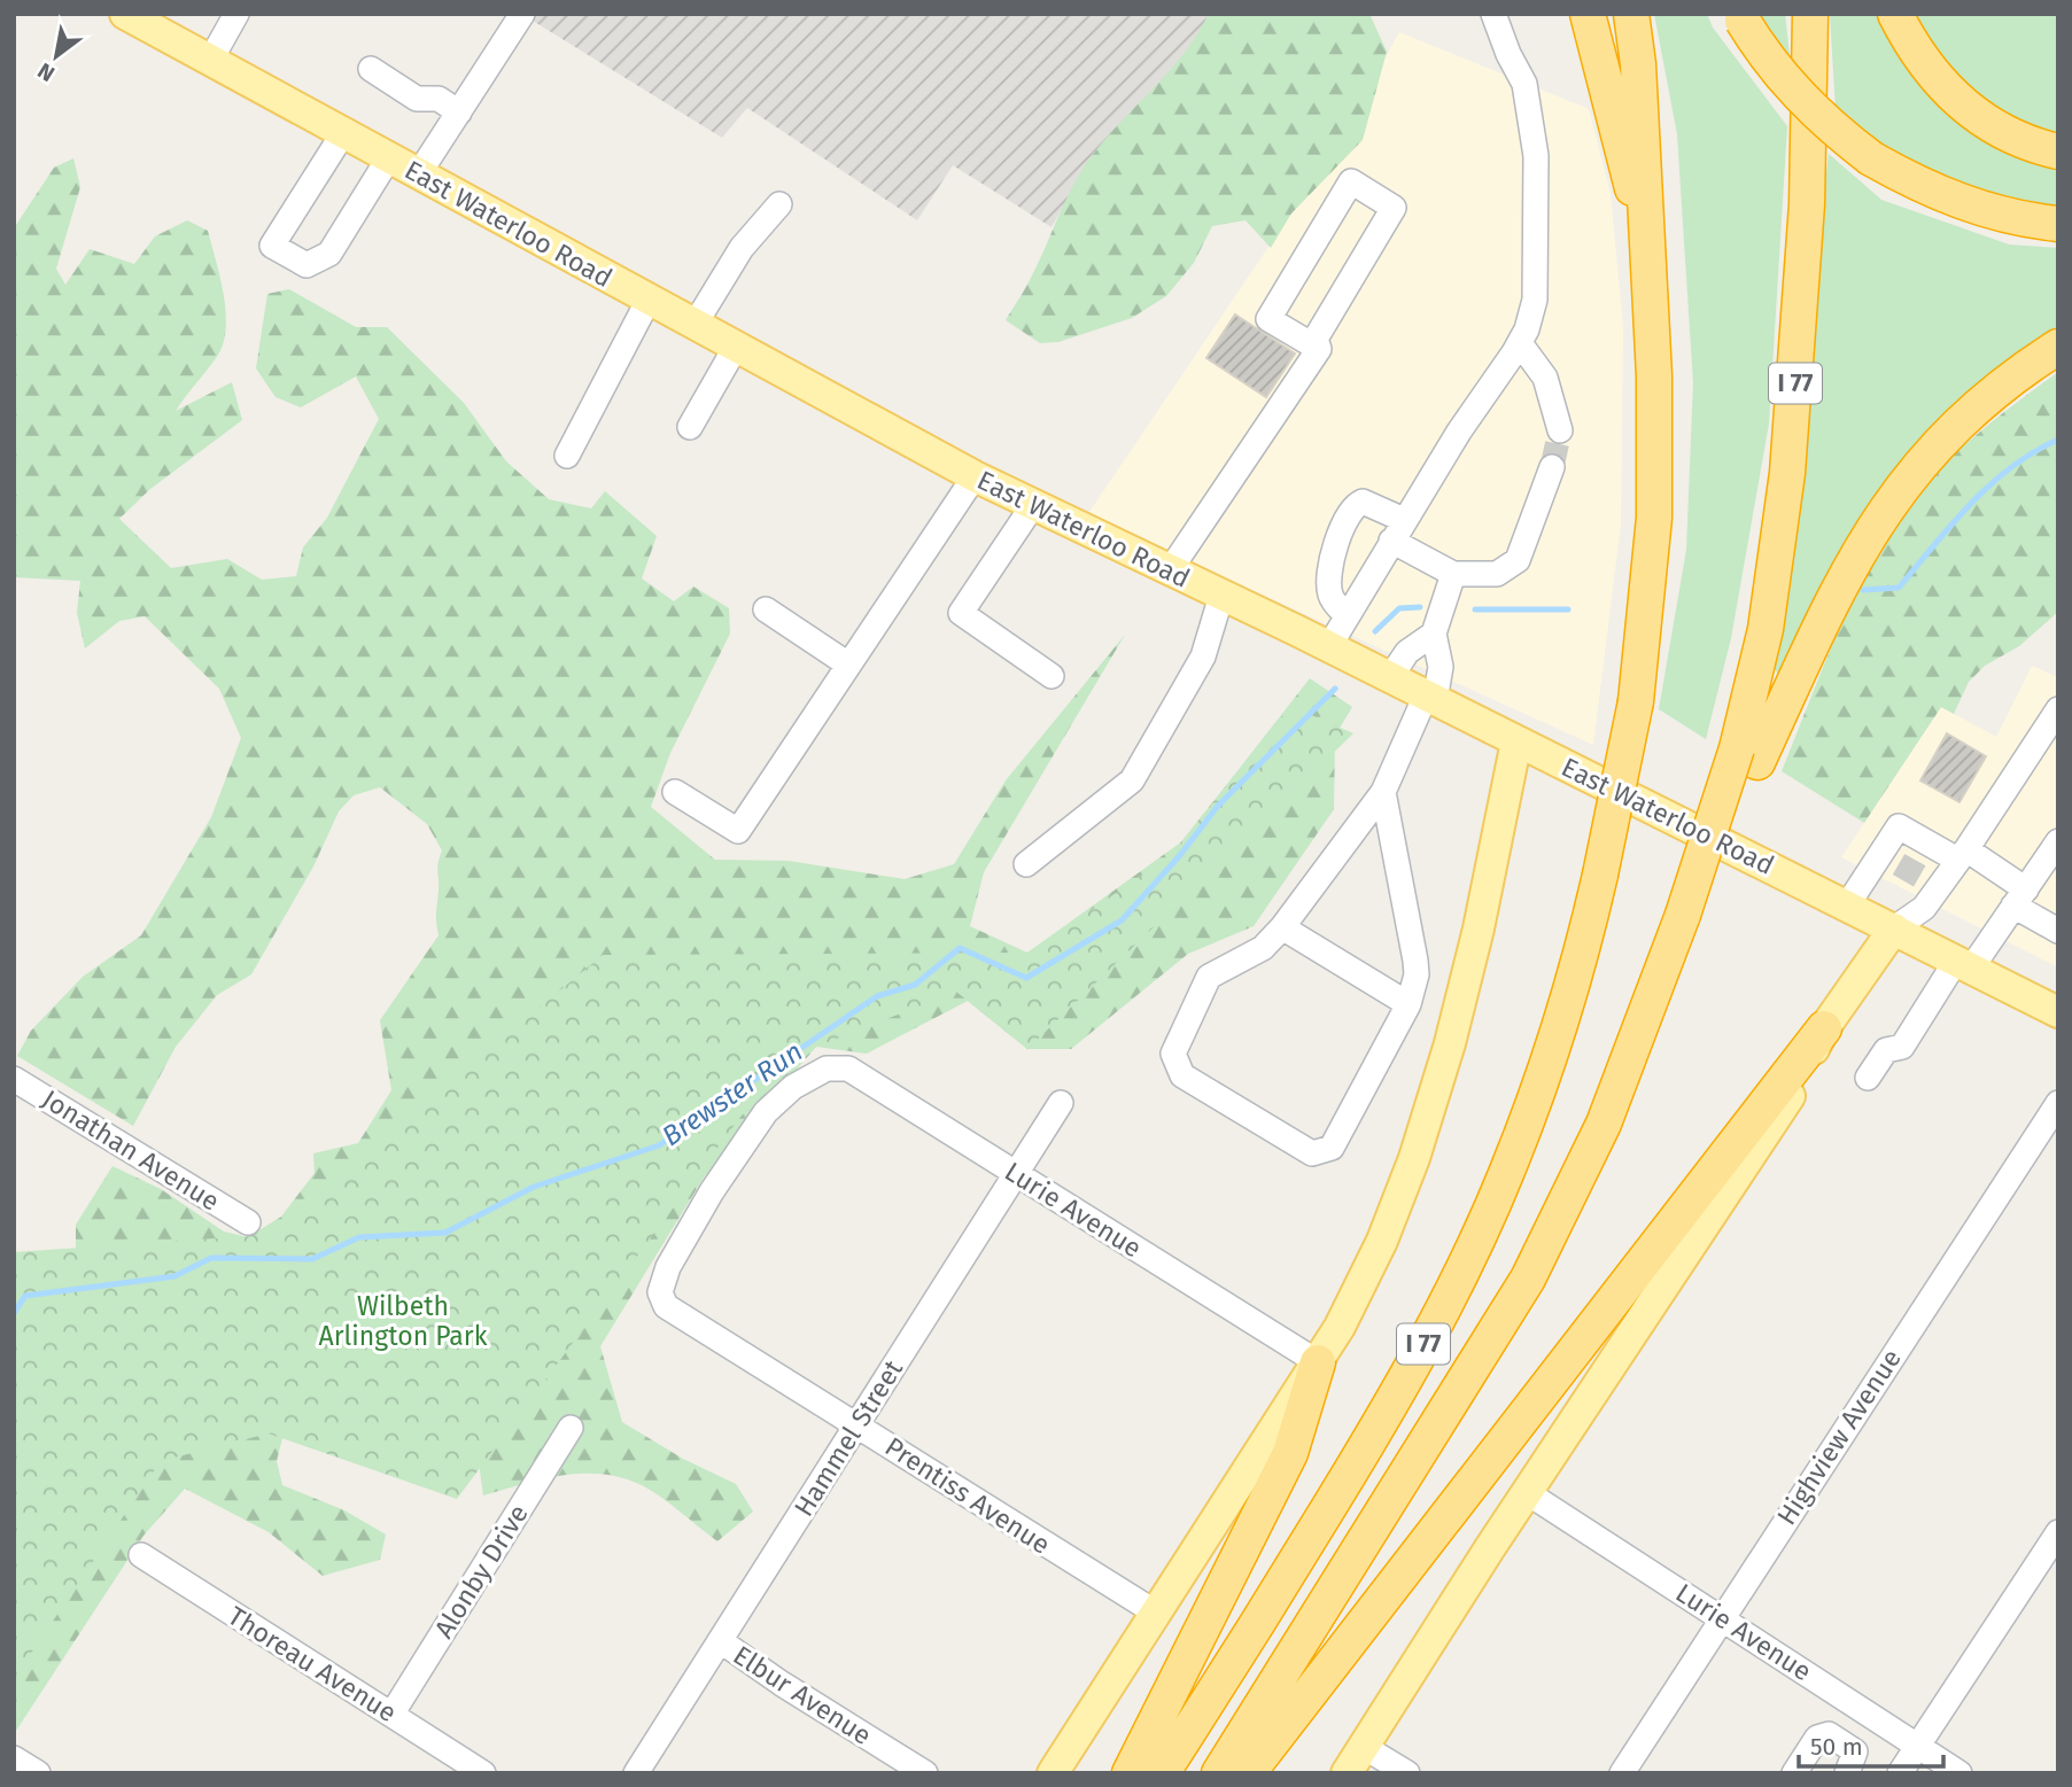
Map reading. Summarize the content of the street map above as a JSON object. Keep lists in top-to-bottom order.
{
  "streets": {
    "highway": ["I 77"],
    "main road": ["East Waterloo Road"],
    "street": [
      "Jonathan Avenue",
      "Lurie Avenue",
      "Highview Avenue",
      "Hammel Street",
      "Prentiss Avenue",
      "Alonby Drive",
      "Thoreau Avenue",
      "Elbur Avenue"
    ]
  },
  "crossings": [
    ["Lurie Avenue", "Highview Avenue"],
    ["Lurie Avenue", "Hammel Street"],
    ["Lurie Avenue", "Prentiss Avenue"],
    ["Hammel Street", "Prentiss Avenue"],
    ["Hammel Street", "Elbur Avenue"],
    ["Alonby Drive", "Thoreau Avenue"]
  ],
  "water": ["Brewster Run"],
  "parks": ["Wilbeth Arlington Park"],
  "scale_bar": "50 m",
  "north": "bottom left"
}
